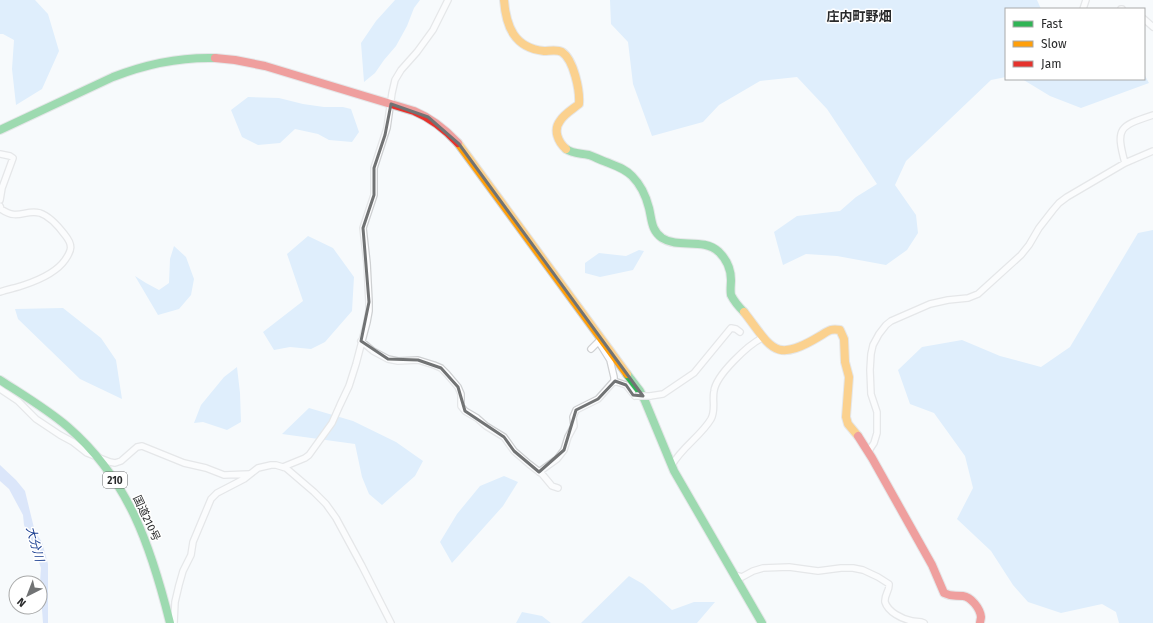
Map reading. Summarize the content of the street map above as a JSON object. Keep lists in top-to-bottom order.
{
  "streets": {
    "main road": ["210", "国道210号"]
  },
  "districts": ["庄内町野畑"],
  "water": ["大分川"],
  "legend": ["Fast", "Slow", "Jam"],
  "north": "bottom left"
}
